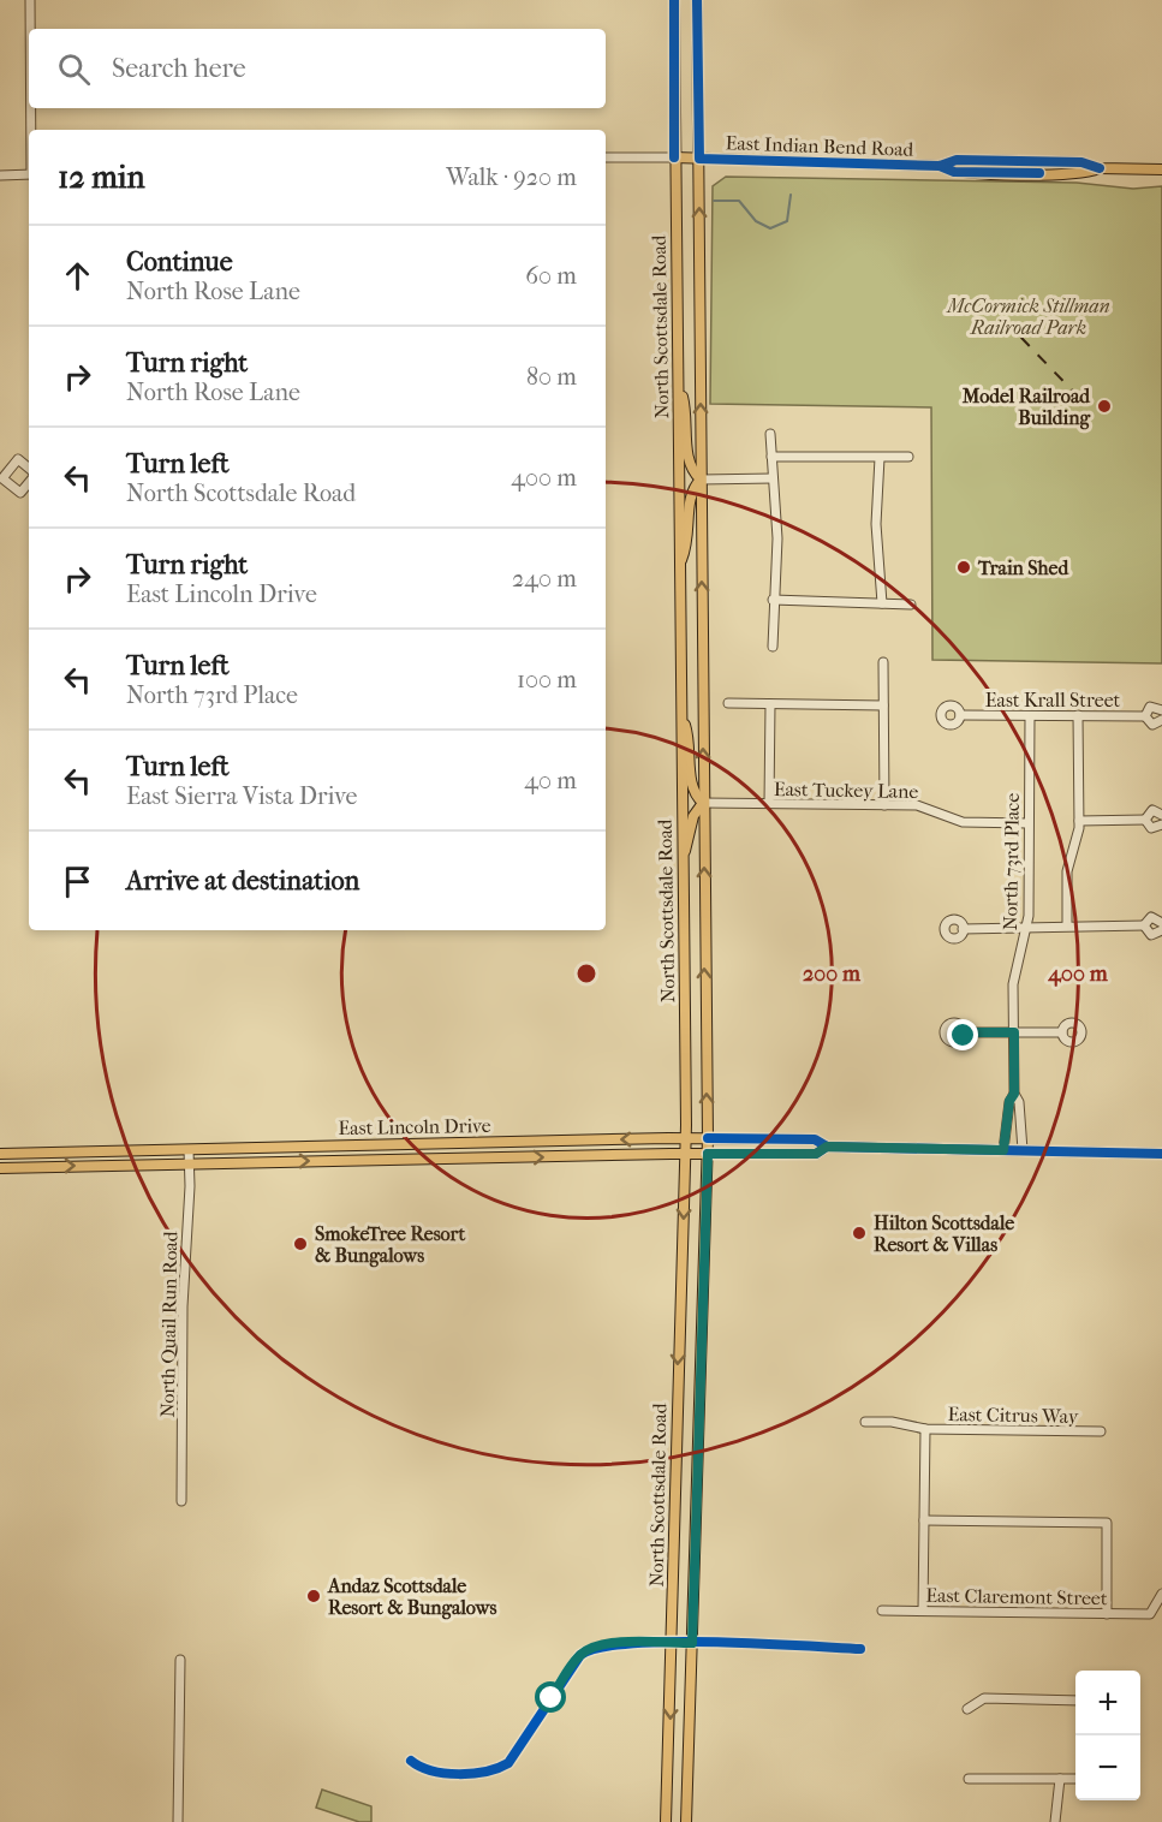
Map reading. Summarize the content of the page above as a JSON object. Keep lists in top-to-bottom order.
{
  "streets": {
    "main road": ["East Indian Bend Road", "North Scottsdale Road", "East Lincoln Drive"],
    "street": [
      "East Krall Street",
      "East Tuckey Lane",
      "North 73rd Place",
      "North Quail Run Road",
      "East Citrus Way",
      "East Claremont Street"
    ]
  },
  "crossings": [
    ["East Indian Bend Road", "North Scottsdale Road"],
    ["North Scottsdale Road", "East Tuckey Lane"],
    ["North Scottsdale Road", "East Lincoln Drive"],
    ["East Krall Street", "North 73rd Place"],
    ["East Tuckey Lane", "North 73rd Place"],
    ["North 73rd Place", "East Lincoln Drive"],
    ["East Lincoln Drive", "North Quail Run Road"]
  ],
  "parks": ["McCormick Stillman Railroad Park"],
  "places": [
    "Model Railroad Building",
    "Train Shed",
    "Hilton Scottsdale Resort & Villas",
    "SmokeTree Resort & Bungalows",
    "Andaz Scottsdale Resort & Bungalows"
  ],
  "page": {
    "search": "Search here",
    "heading": ["12 min", "Walk · 920 m"],
    "list": [
      ["Continue", "North Rose Lane", "60 m"],
      ["Turn right", "North Rose Lane", "80 m"],
      ["Turn left", "North Scottsdale Road", "400 m"],
      ["Turn right", "East Lincoln Drive", "240 m"],
      ["Turn left", "North 73rd Place", "100 m"],
      ["Turn left", "East Sierra Vista Drive", "40 m"],
      "Arrive at destination"
    ],
    "map_buttons": ["+", "−"]
  },
  "rings": ["200 m", "400 m"]
}
